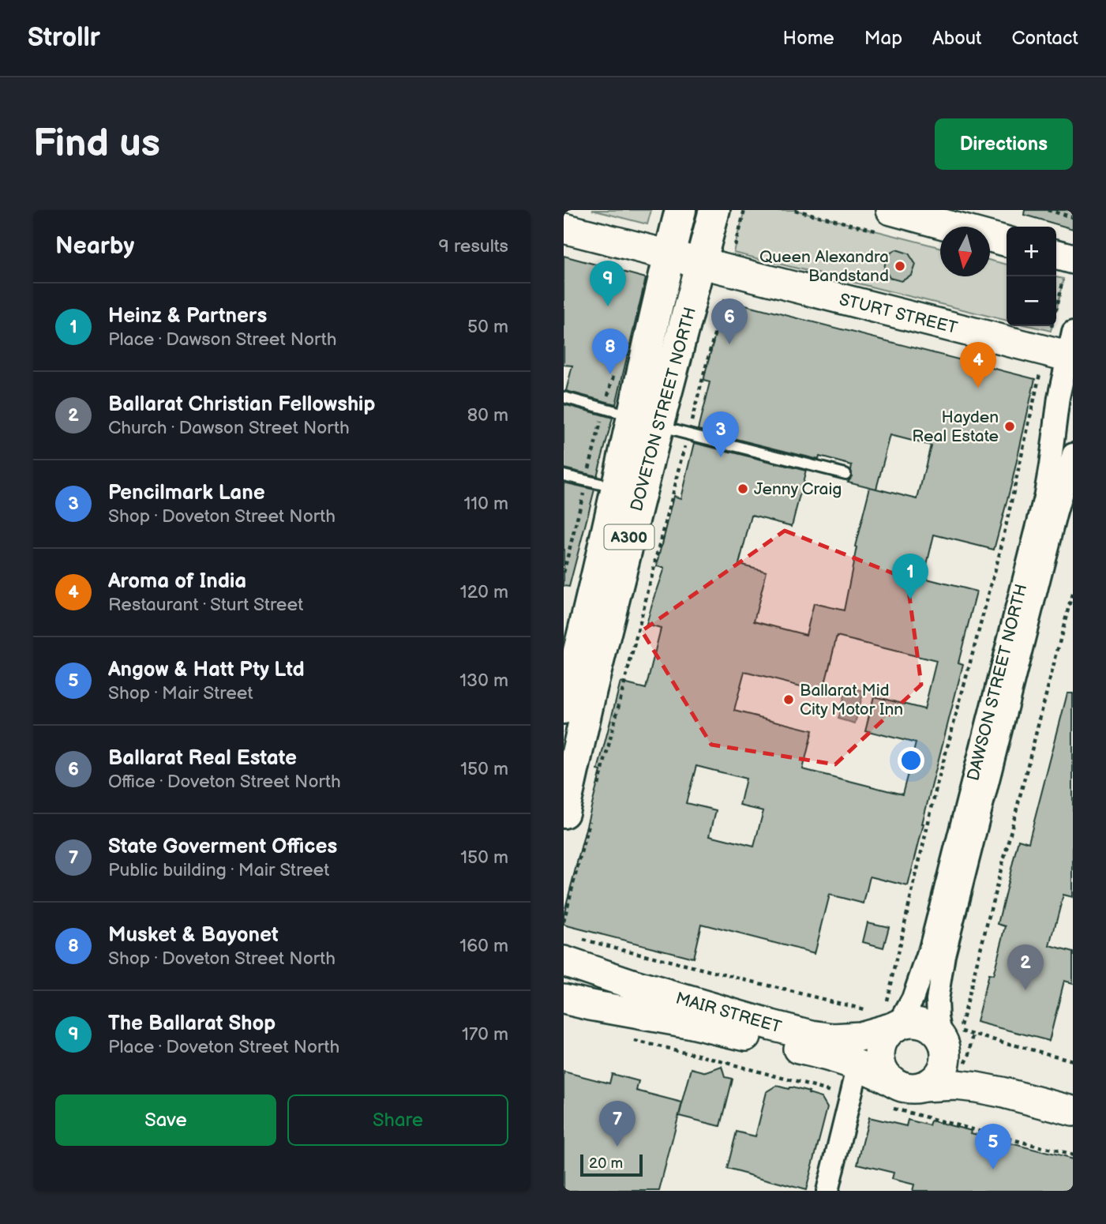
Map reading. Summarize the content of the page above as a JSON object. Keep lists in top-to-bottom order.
{
  "streets": {
    "highway": ["DOVETON STREET NORTH", "A300"],
    "main road": ["STURT STREET", "MAIR STREET"],
    "street": ["DAWSON STREET NORTH"]
  },
  "crossings": [
    ["STURT STREET", "DOVETON STREET NORTH"],
    ["STURT STREET", "A300"],
    ["STURT STREET", "DAWSON STREET NORTH"],
    ["DOVETON STREET NORTH", "A300"],
    ["DAWSON STREET NORTH", "MAIR STREET"]
  ],
  "places": [
    "Queen Alexandra Bandstand",
    "Hayden Real Estate",
    "Jenny Craig",
    "Ballarat Mid City Motor Inn"
  ],
  "scale_bar": "20 m",
  "north": "bottom",
  "page": {
    "header": "Strollr",
    "nav": [
      "Home",
      "Map",
      "About",
      "Contact"
    ],
    "buttons": [
      "Directions",
      ["Save", "Share"]
    ],
    "title": "Find us",
    "heading": ["Nearby", "9 results"],
    "map_buttons": ["+", "−"],
    "pins": [
      "9",
      "6",
      "8",
      "4",
      "3",
      "1",
      "2",
      "7",
      "5"
    ],
    "list": [
      {
        "mark": "1",
        "name": "Heinz & Partners",
        "note": "Place · Dawson Street North",
        "value": "50 m"
      },
      {
        "mark": "2",
        "name": "Ballarat Christian Fellowship",
        "note": "Church · Dawson Street North",
        "value": "80 m"
      },
      {
        "mark": "3",
        "name": "Pencilmark Lane",
        "note": "Shop · Doveton Street North",
        "value": "110 m"
      },
      {
        "mark": "4",
        "name": "Aroma of India",
        "note": "Restaurant · Sturt Street",
        "value": "120 m"
      },
      {
        "mark": "5",
        "name": "Angow & Hatt Pty Ltd",
        "note": "Shop · Mair Street",
        "value": "130 m"
      },
      {
        "mark": "6",
        "name": "Ballarat Real Estate",
        "note": "Office · Doveton Street North",
        "value": "150 m"
      },
      {
        "mark": "7",
        "name": "State Goverment Offices",
        "note": "Public building · Mair Street",
        "value": "150 m"
      },
      {
        "mark": "8",
        "name": "Musket & Bayonet",
        "note": "Shop · Doveton Street North",
        "value": "160 m"
      },
      {
        "mark": "9",
        "name": "The Ballarat Shop",
        "note": "Place · Doveton Street North",
        "value": "170 m"
      }
    ],
    "scale": "20 m"
  }
}
